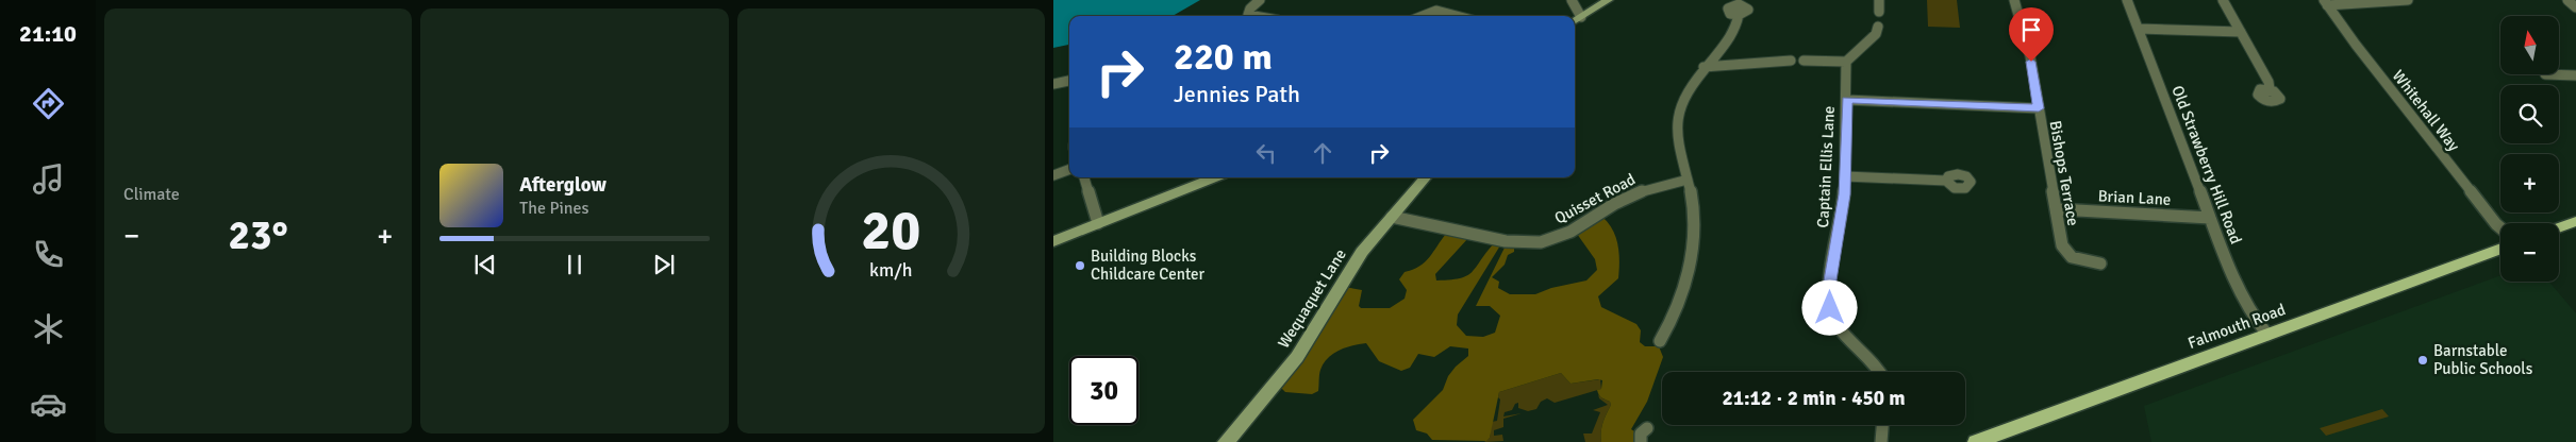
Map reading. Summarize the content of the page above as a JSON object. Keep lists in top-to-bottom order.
{
  "streets": {
    "main road": ["Wequaquet Lane", "Falmouth Road"],
    "street": [
      "Whitehall Way",
      "Old Strawberry Hill Road",
      "Captain Ellis Lane",
      "Bishops Terrace",
      "Brian Lane",
      "Quisset Road"
    ]
  },
  "crossings": [
    ["Old Strawberry Hill Road", "Brian Lane"],
    ["Old Strawberry Hill Road", "Falmouth Road"],
    ["Bishops Terrace", "Brian Lane"],
    ["Quisset Road", "Wequaquet Lane"]
  ],
  "places": ["Building Blocks Childcare Center", "Barnstable Public Schools"],
  "north": "top",
  "page": {
    "tabs": "21:10",
    "tile": "Climate",
    "map_buttons": ["+", "−"],
    "turn": ["220 m", "Jennies Path"],
    "song": ["Afterglow", "The Pines"],
    "heat": ["−", "23°", "+"],
    "limit": "30",
    "trip": "21:12 · 2 min · 450 m",
    "gauge": ["20", "km/h"]
  }
}
